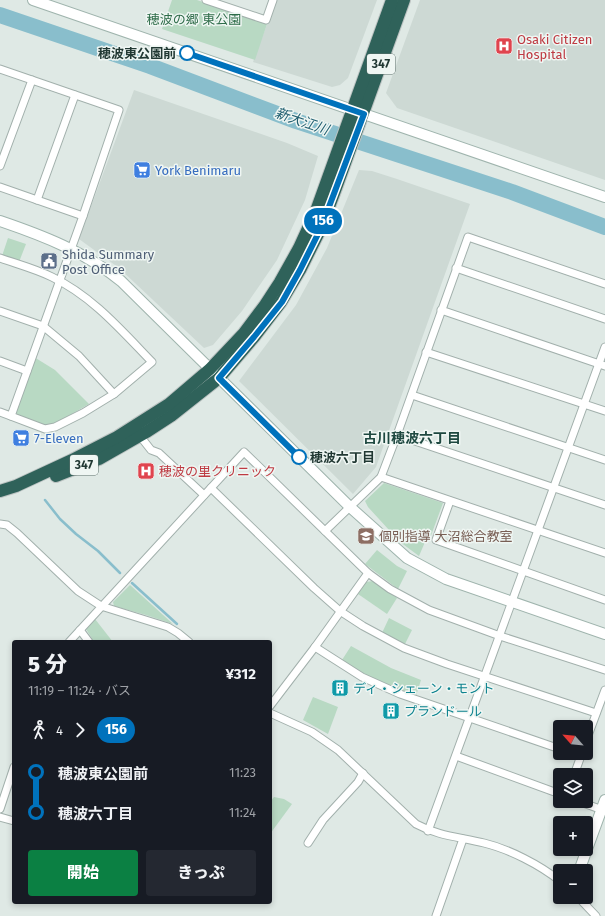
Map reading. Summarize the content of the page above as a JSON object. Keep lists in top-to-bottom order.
{
  "streets": {
    "highway": ["347"]
  },
  "districts": ["古川穂波六丁目"],
  "water": ["新大江川"],
  "parks": ["穂波の郷 東公園"],
  "places": {
    "hospital": ["Osaki Citizen Hospital", "穂波の里クリニック"],
    "other": ["穂波東公園前", "穂波六丁目"],
    "supermarket": ["York Benimaru", "7-Eleven"],
    "public building": ["Shida Summary Post Office"],
    "school or university": ["個別指導 大沼総合教室"],
    "building": ["ディ・シェーン・モント", "プランドール"]
  },
  "lines": ["bus line 156"],
  "north": "top left",
  "page": {
    "on_map": "156",
    "heading": ["5 分", "11:19 – 11:24 · バス", "¥312"],
    "legs": ["4", "156"],
    "map_buttons": ["+", "−"],
    "list": [
      {
        "name": "穂波東公園前",
        "value": "11:23"
      },
      {
        "name": "穂波六丁目",
        "value": "11:24"
      }
    ],
    "buttons": ["開始", "きっぷ"]
  }
}
